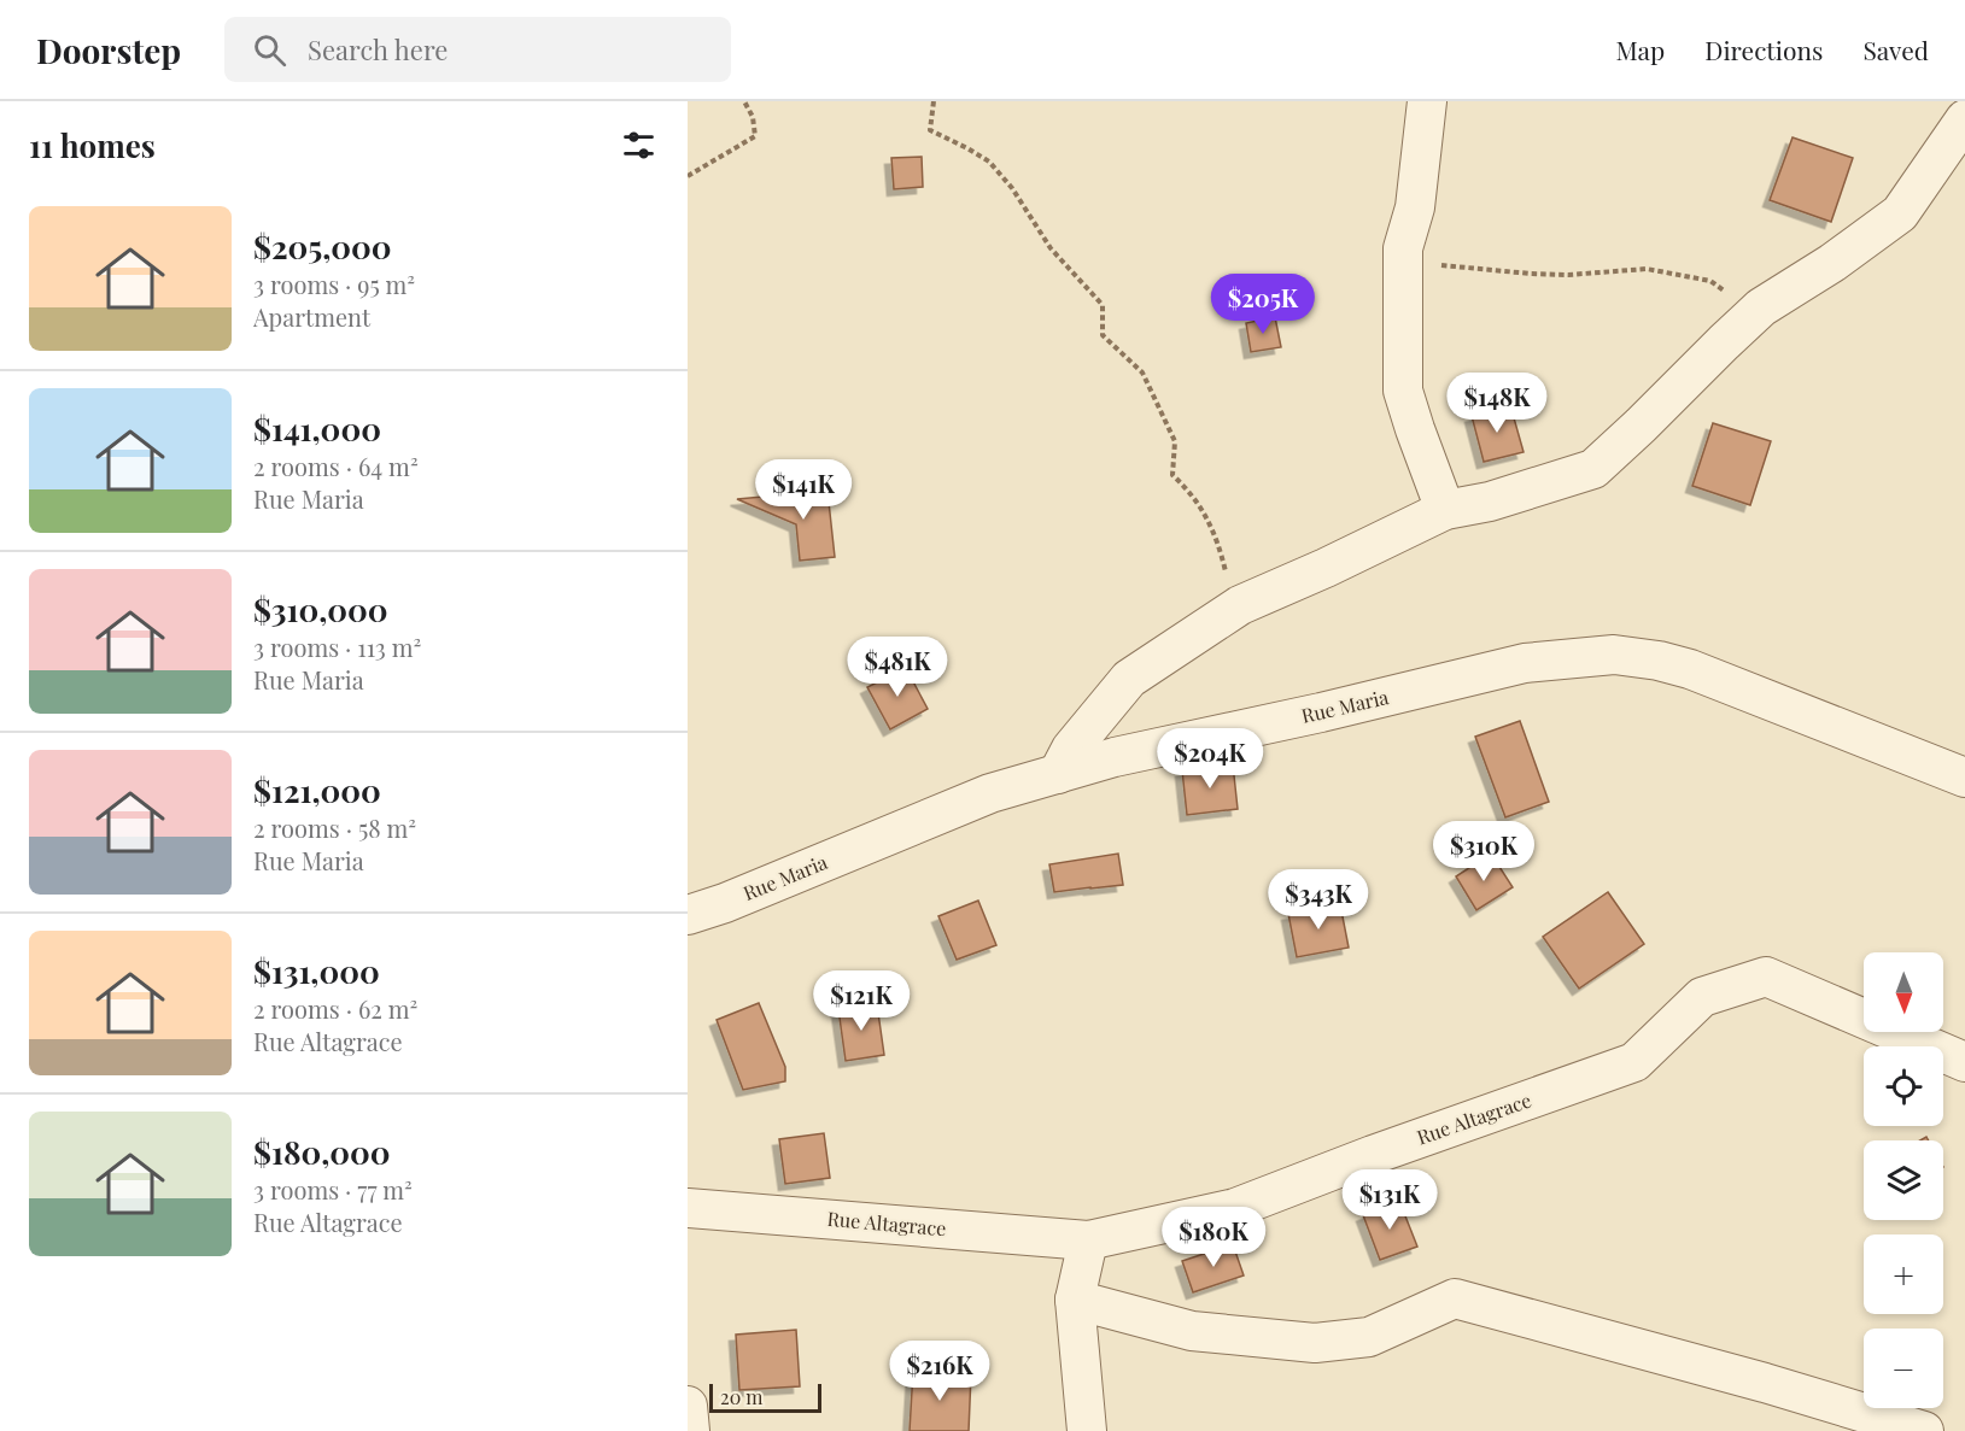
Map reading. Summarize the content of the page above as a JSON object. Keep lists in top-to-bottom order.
{
  "streets": {
    "street": ["Rue Maria", "Rue Altagrace"]
  },
  "scale_bar": "20 m",
  "north": "bottom",
  "page": {
    "header": "Doorstep",
    "search": "Search here",
    "nav": ["Map", "Directions", "Saved"],
    "heading": "11 homes",
    "list": [
      {
        "name": "$205,000",
        "note": "3 rooms · 95 m² · Apartment"
      },
      {
        "name": "$141,000",
        "note": "2 rooms · 64 m² · Rue Maria"
      },
      {
        "name": "$310,000",
        "note": "3 rooms · 113 m² · Rue Maria"
      },
      {
        "name": "$121,000",
        "note": "2 rooms · 58 m² · Rue Maria"
      },
      {
        "name": "$131,000",
        "note": "2 rooms · 62 m² · Rue Altagrace"
      },
      {
        "name": "$180,000",
        "note": "3 rooms · 77 m² · Rue Altagrace"
      }
    ],
    "price": [
      "$205K",
      "$148K",
      "$141K",
      "$481K",
      "$204K",
      "$310K",
      "$343K",
      "$121K",
      "$131K",
      "$180K",
      "$216K"
    ],
    "map_buttons": ["+", "−"],
    "scale": "20 m"
  }
}
